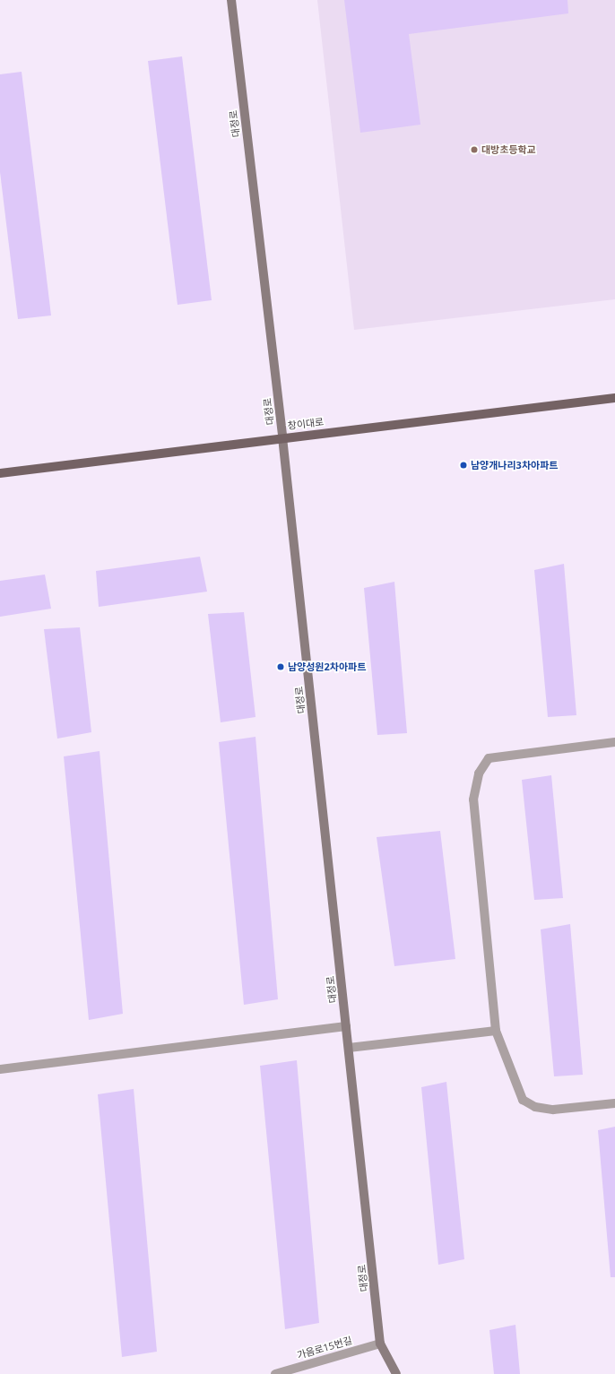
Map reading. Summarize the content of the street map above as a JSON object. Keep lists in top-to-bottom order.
{
  "streets": {
    "main road": ["창이대로"],
    "street": ["대정로", "가음로15번길"]
  },
  "crossings": [
    ["대정로", "창이대로"],
    ["대정로", "가음로15번길"]
  ],
  "places": ["대방초등학교", "남양개나리3차아파트", "남양성원2차아파트"]
}
